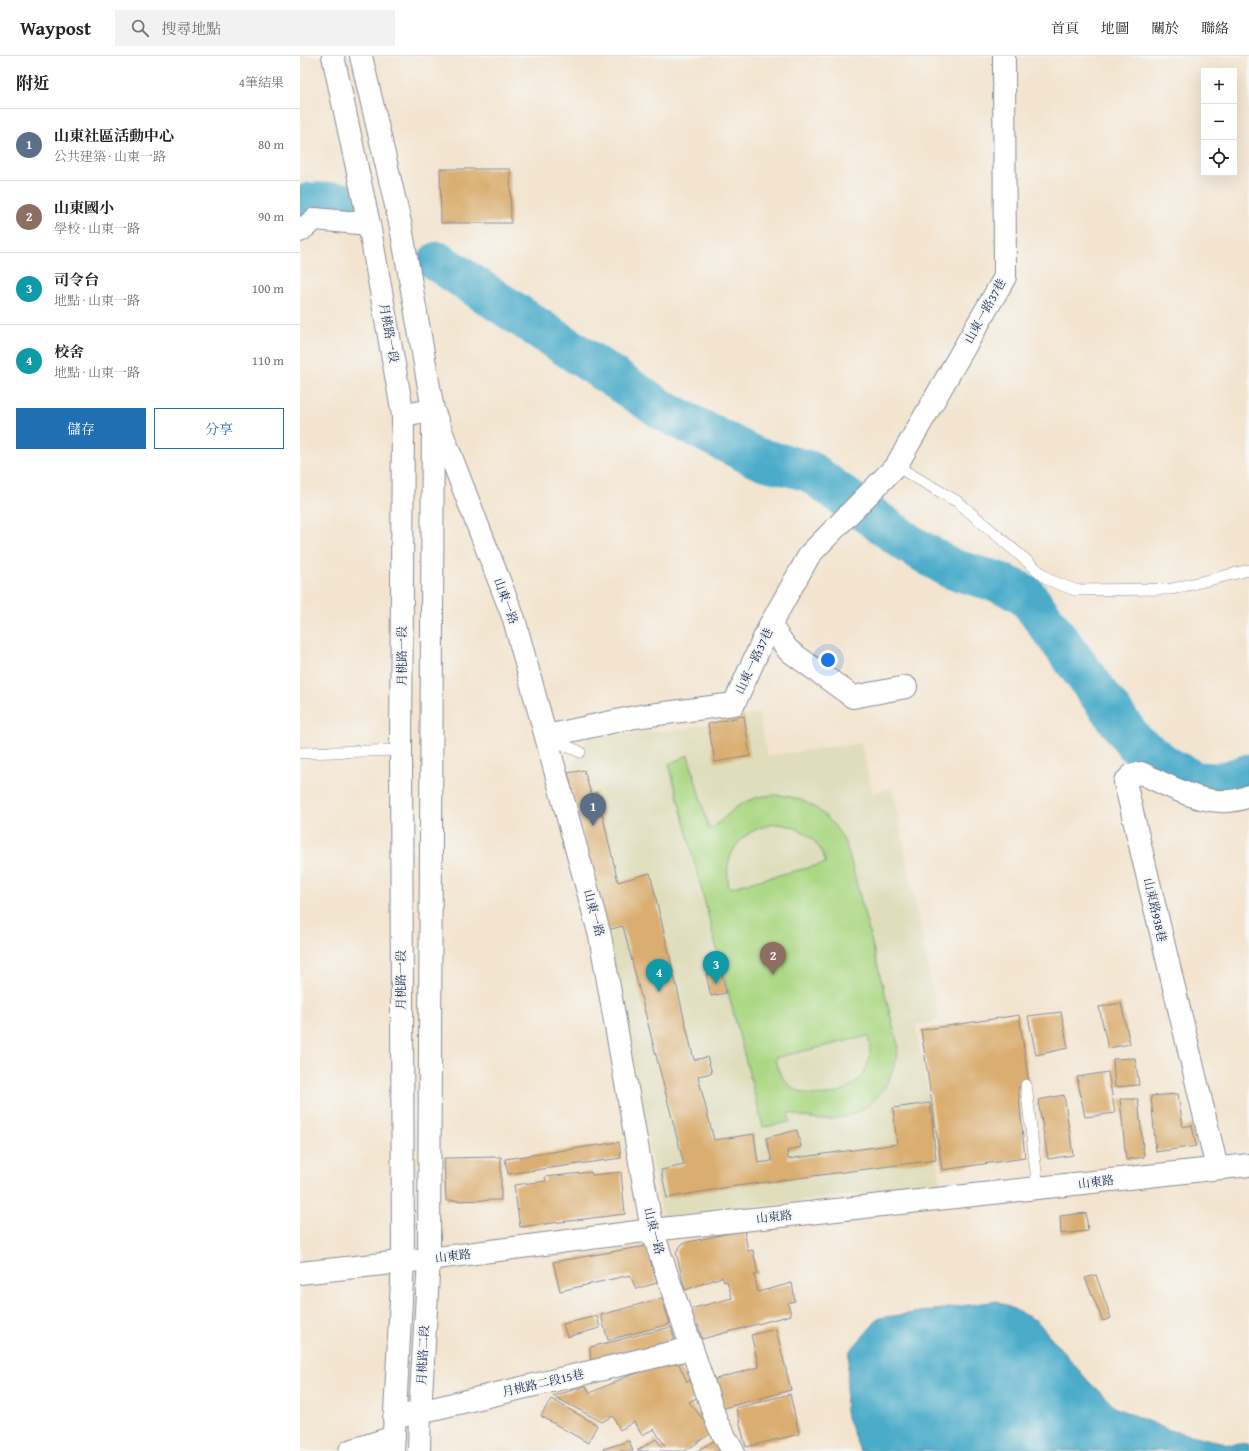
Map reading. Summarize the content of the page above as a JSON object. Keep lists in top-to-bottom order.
{
  "streets": {
    "street": [
      "山東一路37巷",
      "月桃路一段",
      "山東一路",
      "山東路938巷",
      "山東路",
      "月桃路二段",
      "月桃路二段15巷"
    ]
  },
  "crossings": [
    ["山東一路37巷", "山東一路"],
    ["月桃路一段", "山東路"],
    ["山東一路", "山東路"],
    ["山東一路", "月桃路二段15巷"],
    ["山東路938巷", "山東路"],
    ["山東路", "月桃路二段"],
    ["月桃路二段", "月桃路二段15巷"]
  ],
  "page": {
    "header": "Waypost",
    "search": "搜尋地點",
    "nav": [
      "首頁",
      "地圖",
      "關於",
      "聯絡"
    ],
    "heading": ["附近", "4筆結果"],
    "map_buttons": ["+", "−"],
    "list": [
      {
        "mark": "1",
        "name": "山東社區活動中心",
        "note": "公共建築 · 山東一路",
        "value": "80 m"
      },
      {
        "mark": "2",
        "name": "山東國小",
        "note": "學校 · 山東一路",
        "value": "90 m"
      },
      {
        "mark": "3",
        "name": "司令台",
        "note": "地點 · 山東一路",
        "value": "100 m"
      },
      {
        "mark": "4",
        "name": "校舍",
        "note": "地點 · 山東一路",
        "value": "110 m"
      }
    ],
    "buttons": ["儲存", "分享"],
    "pins": [
      "1",
      "2",
      "3",
      "4"
    ]
  }
}
